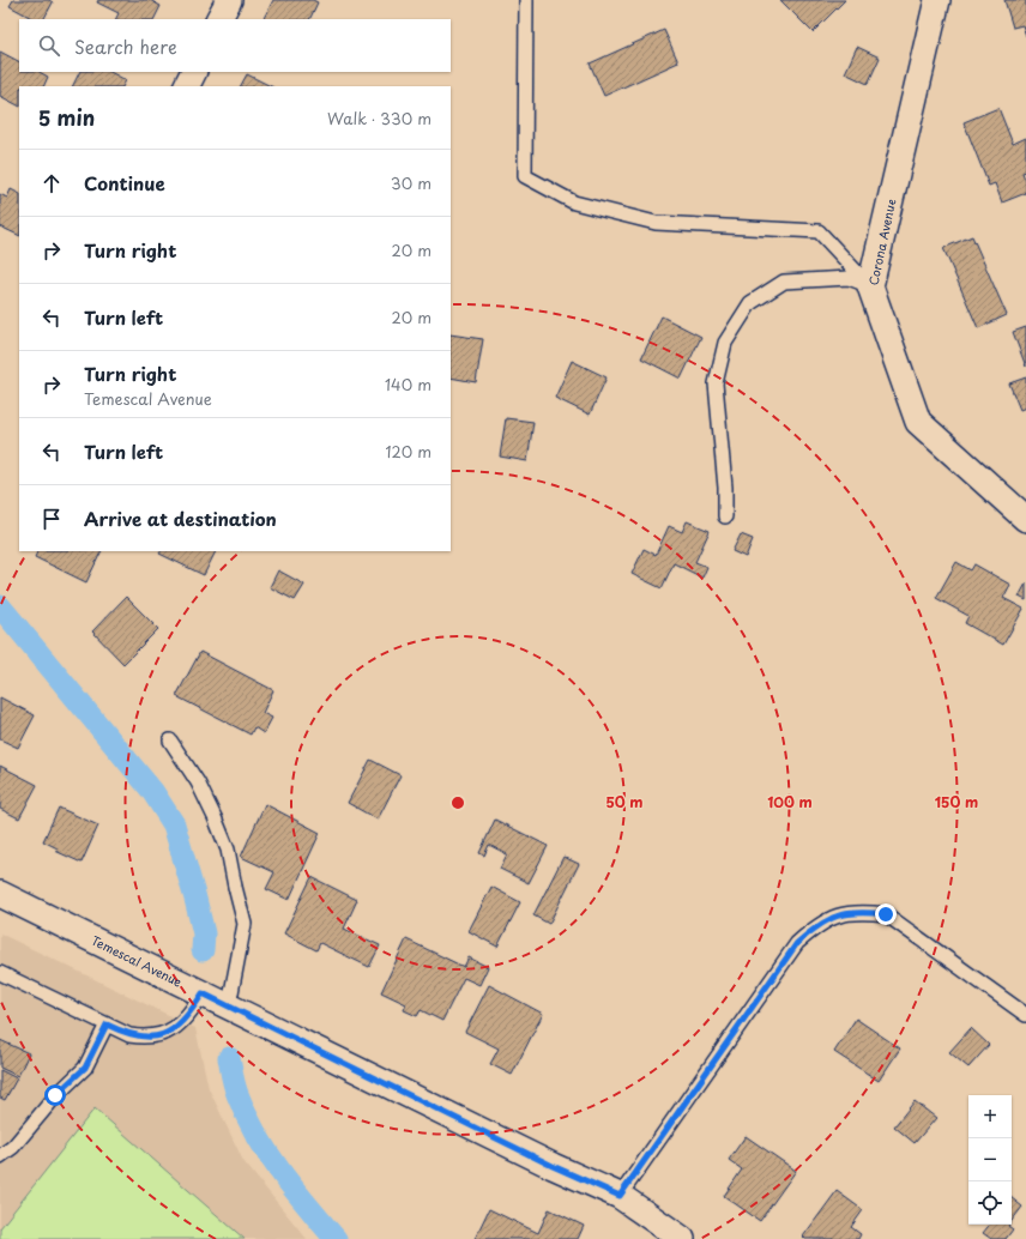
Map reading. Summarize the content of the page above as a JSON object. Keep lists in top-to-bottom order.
{
  "streets": {
    "street": ["Corona Avenue", "Temescal Avenue"]
  },
  "page": {
    "search": "Search here",
    "heading": ["5 min", "Walk · 330 m"],
    "list": [
      ["Continue", "30 m"],
      ["Turn right", "20 m"],
      ["Turn left", "20 m"],
      ["Turn right", "Temescal Avenue", "140 m"],
      ["Turn left", "120 m"],
      "Arrive at destination"
    ],
    "map_buttons": ["+", "−"]
  },
  "rings": ["50 m", "100 m", "150 m"]
}
